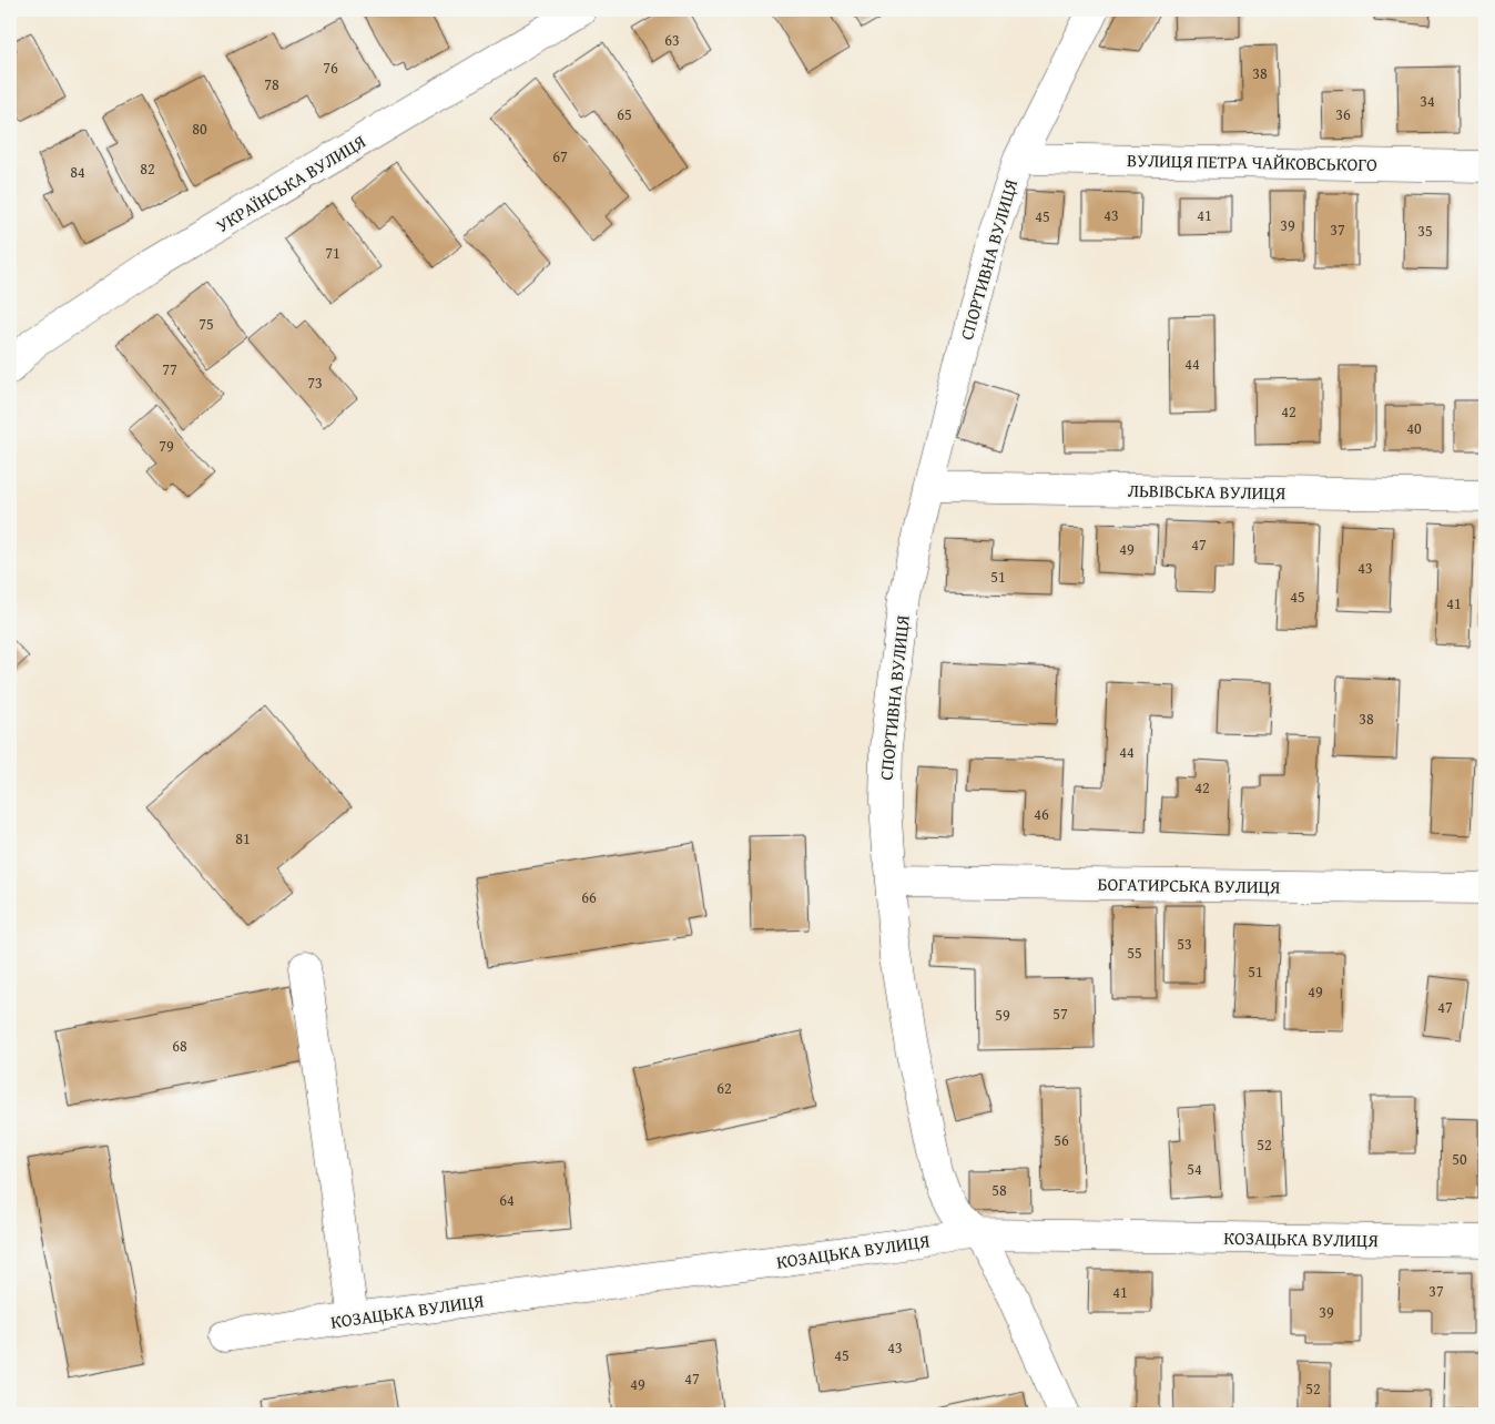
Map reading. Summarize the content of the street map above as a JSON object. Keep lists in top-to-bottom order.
{
  "streets": {
    "street": [
      "ВУЛИЦЯ ПЕТРА ЧАЙКОВСЬКОГО",
      "УКРАЇНСЬКА ВУЛИЦЯ",
      "СПОРТИВНА ВУЛИЦЯ",
      "ЛЬВІВСЬКА ВУЛИЦЯ",
      "БОГАТИРСЬКА ВУЛИЦЯ",
      "КОЗАЦЬКА ВУЛИЦЯ"
    ]
  },
  "crossings": [
    ["ВУЛИЦЯ ПЕТРА ЧАЙКОВСЬКОГО", "СПОРТИВНА ВУЛИЦЯ"],
    ["СПОРТИВНА ВУЛИЦЯ", "ЛЬВІВСЬКА ВУЛИЦЯ"],
    ["СПОРТИВНА ВУЛИЦЯ", "БОГАТИРСЬКА ВУЛИЦЯ"],
    ["СПОРТИВНА ВУЛИЦЯ", "КОЗАЦЬКА ВУЛИЦЯ"]
  ],
  "house_numbers": [
    "63",
    "76",
    "38",
    "78",
    "34",
    "65",
    "36",
    "80",
    "67",
    "82",
    "84",
    "43",
    "41",
    "45",
    "39",
    "37",
    "35",
    "71",
    "75",
    "44",
    "77",
    "73",
    "42",
    "40",
    "79",
    "47",
    "49",
    "43",
    "51",
    "45",
    "41",
    "38",
    "44",
    "42",
    "46",
    "81",
    "66",
    "53",
    "55",
    "51",
    "49",
    "47",
    "57",
    "59",
    "68",
    "62",
    "56",
    "52",
    "50",
    "54",
    "58",
    "64",
    "37",
    "41",
    "39",
    "43",
    "45",
    "47",
    "49",
    "52"
  ]
}
